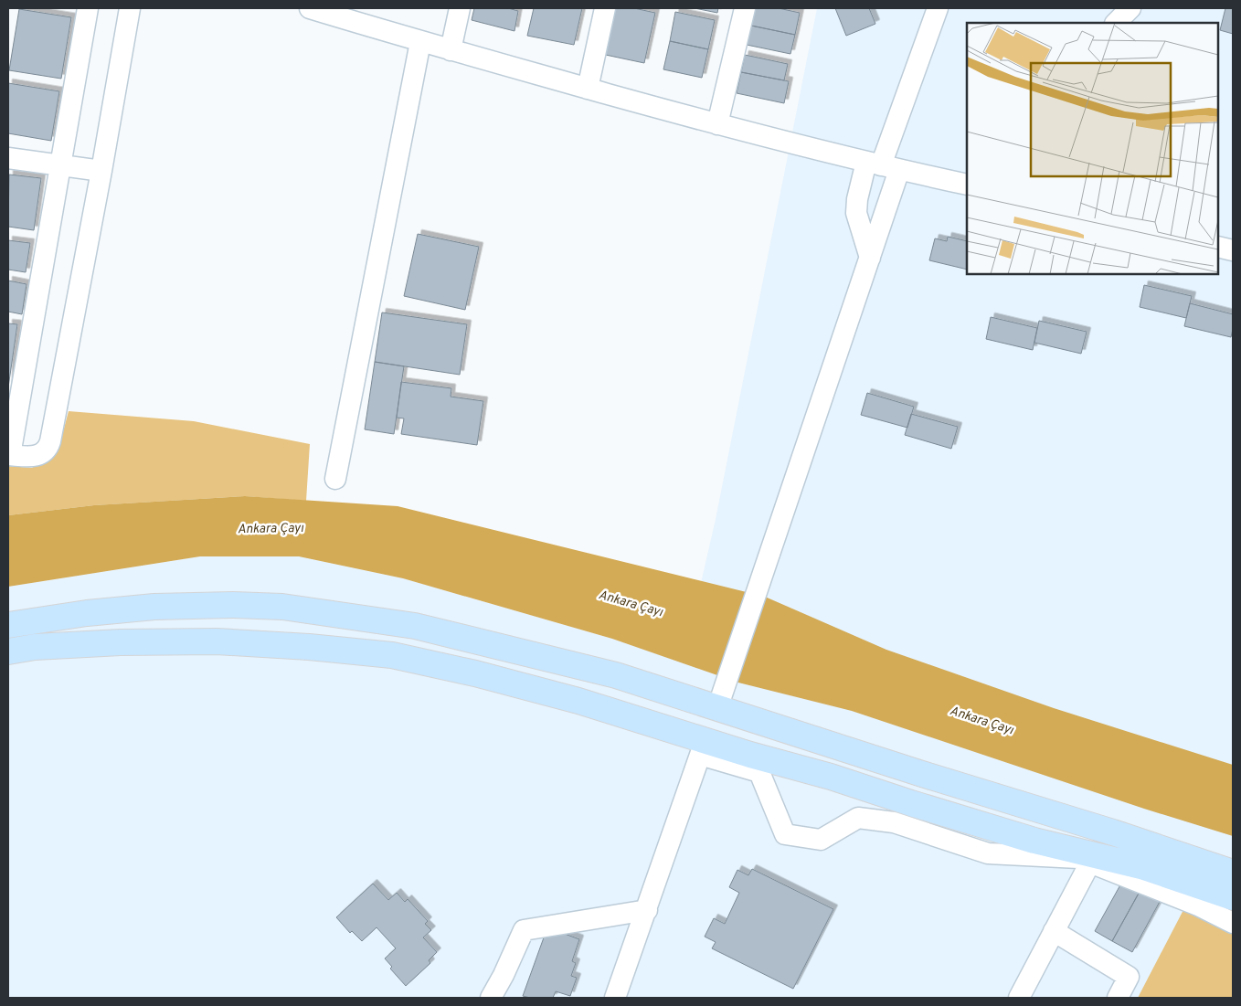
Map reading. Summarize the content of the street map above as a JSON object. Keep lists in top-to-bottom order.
{
  "water": ["Ankara Çayı"]
}
